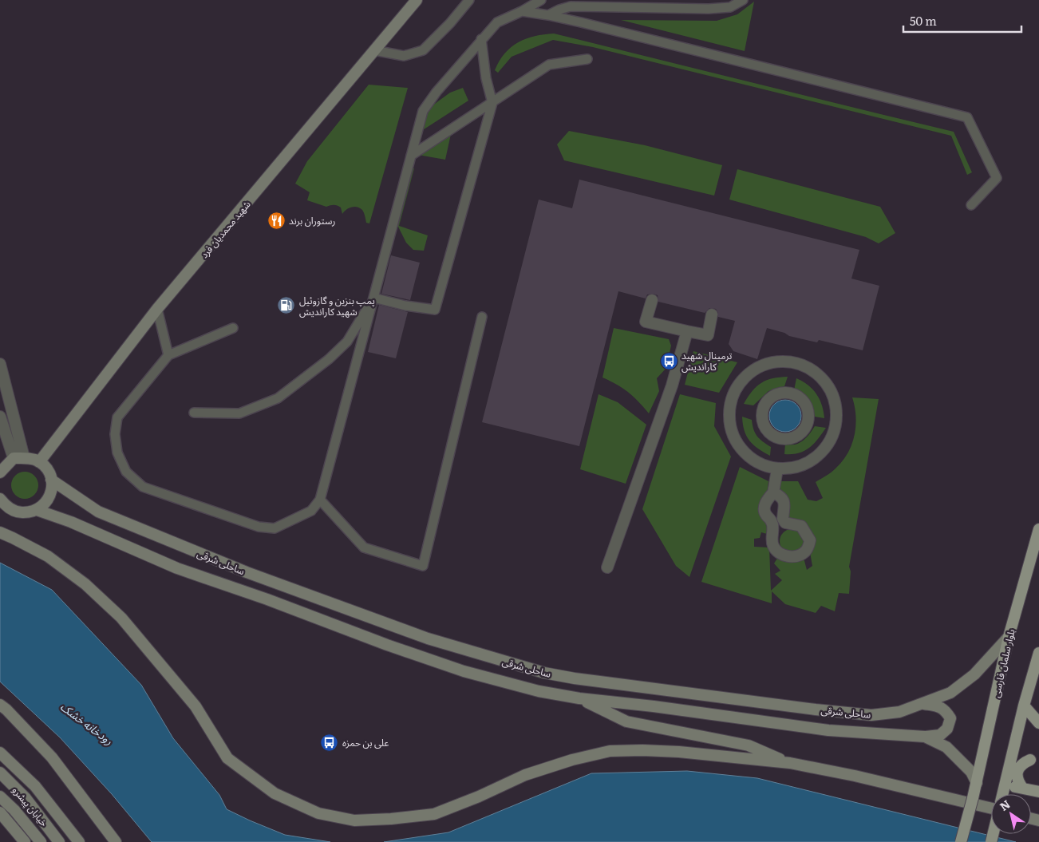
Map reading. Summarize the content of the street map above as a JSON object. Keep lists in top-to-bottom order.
{
  "streets": {
    "main road": [
      "شهید محمدیان فرد",
      "ساحلی شرقی",
      "بلوار سلمان فارسی",
      "خیابان پیشرو"
    ]
  },
  "crossings": [
    ["ساحلی شرقی", "بلوار سلمان فارسی"]
  ],
  "water": ["رودخانه خشک"],
  "places": {
    "restaurant": ["رستوران برند"],
    "fuel station": ["پمپ بنزین و گازوئیل شهید کاراندیش"],
    "bus stop": ["ترمینال شهید کاراندیش", "علی بن حمزه"]
  },
  "scale_bar": "50 m",
  "north": "top left"
}
